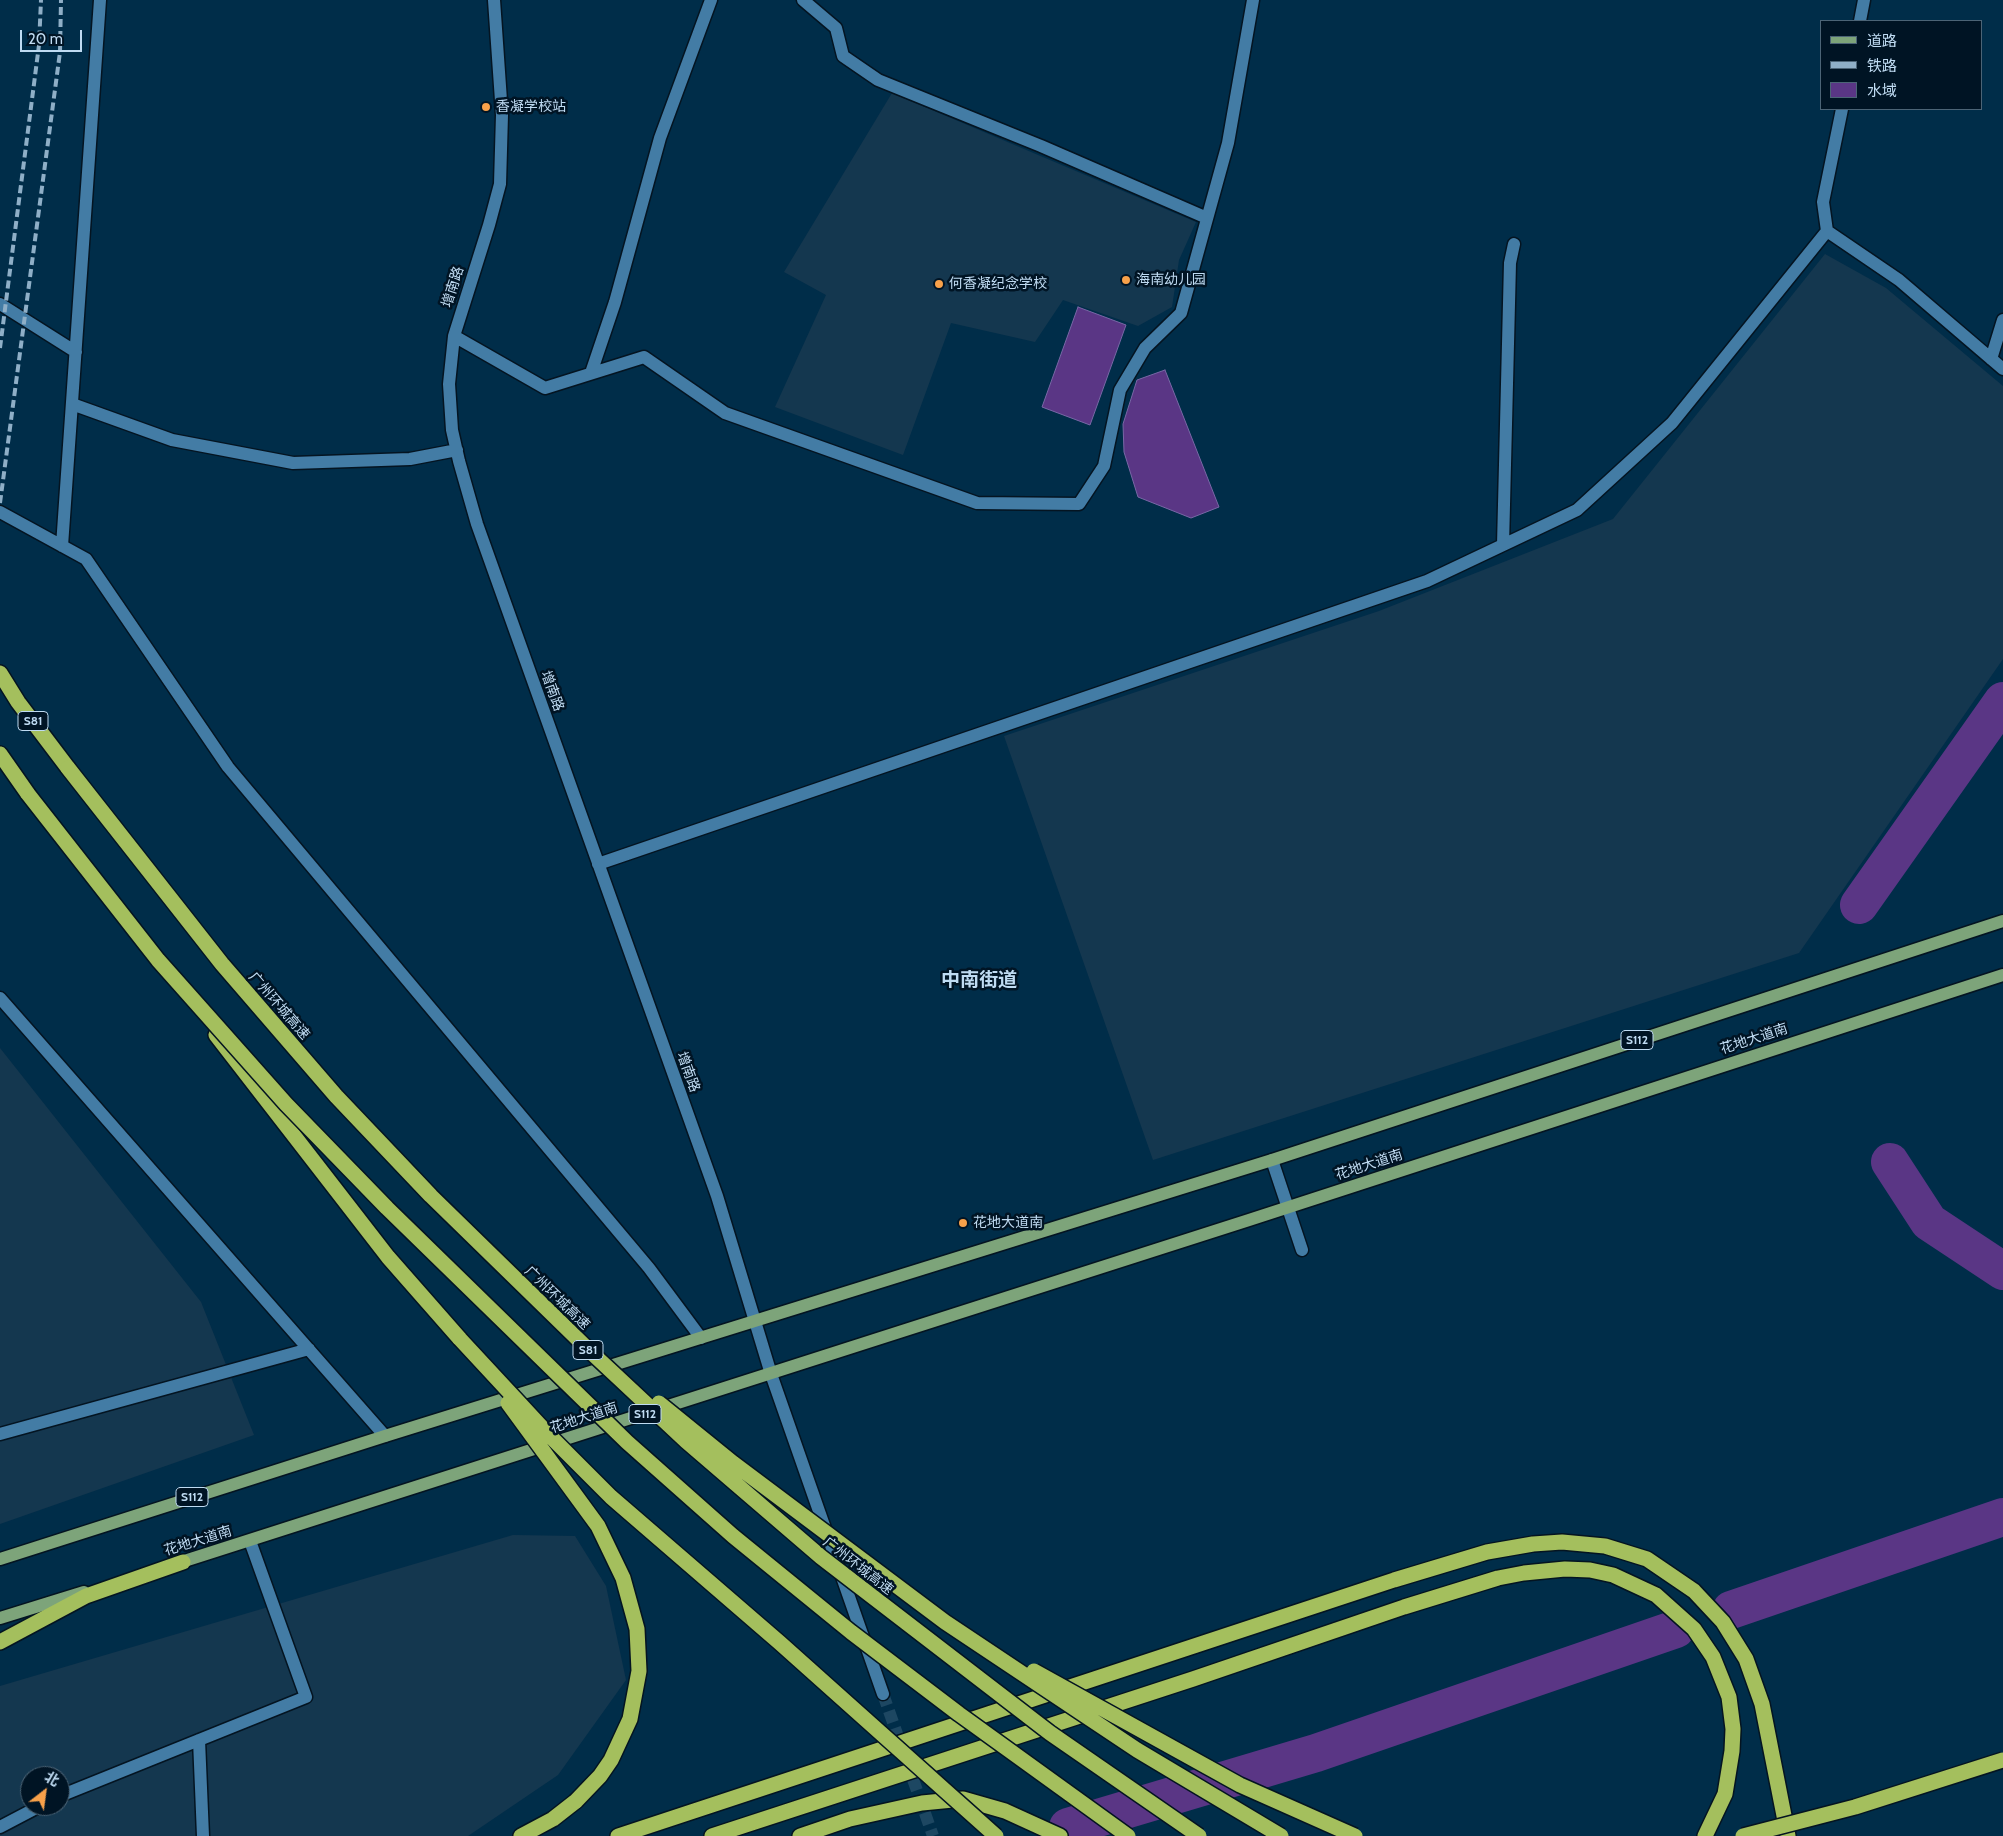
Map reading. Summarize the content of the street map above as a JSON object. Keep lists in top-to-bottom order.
{
  "streets": {
    "highway": ["S81", "广州环城高速"],
    "main road": ["花地大道南", "S112"],
    "street": ["增南路"]
  },
  "crossings": [
    ["增南路", "花地大道南"],
    ["增南路", "S112"]
  ],
  "districts": ["中南街道"],
  "places": [
    "香凝学校站",
    "海南幼儿园",
    "何香凝纪念学校",
    "花地大道南"
  ],
  "legend": ["道路", "铁路", "水域"],
  "scale_bar": "20 m",
  "north": "top right"
}
